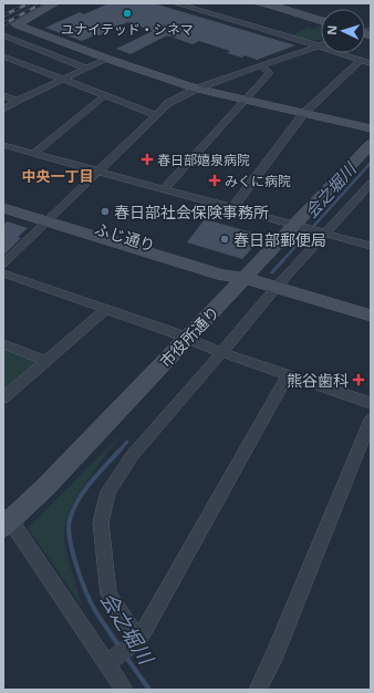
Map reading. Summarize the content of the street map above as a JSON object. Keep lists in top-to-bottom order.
{
  "streets": {
    "street": ["ふじ通り", "市役所通り"]
  },
  "crossings": [
    ["ふじ通り", "市役所通り"]
  ],
  "districts": ["中央一丁目"],
  "water": ["会之堀川"],
  "places": {
    "other": ["ユナイテッド・シネマ", "春日部社会保険事務所", "春日部郵便局"],
    "health": ["春日部嬉泉病院", "みくに病院", "熊谷歯科"]
  },
  "north": "left"
}
